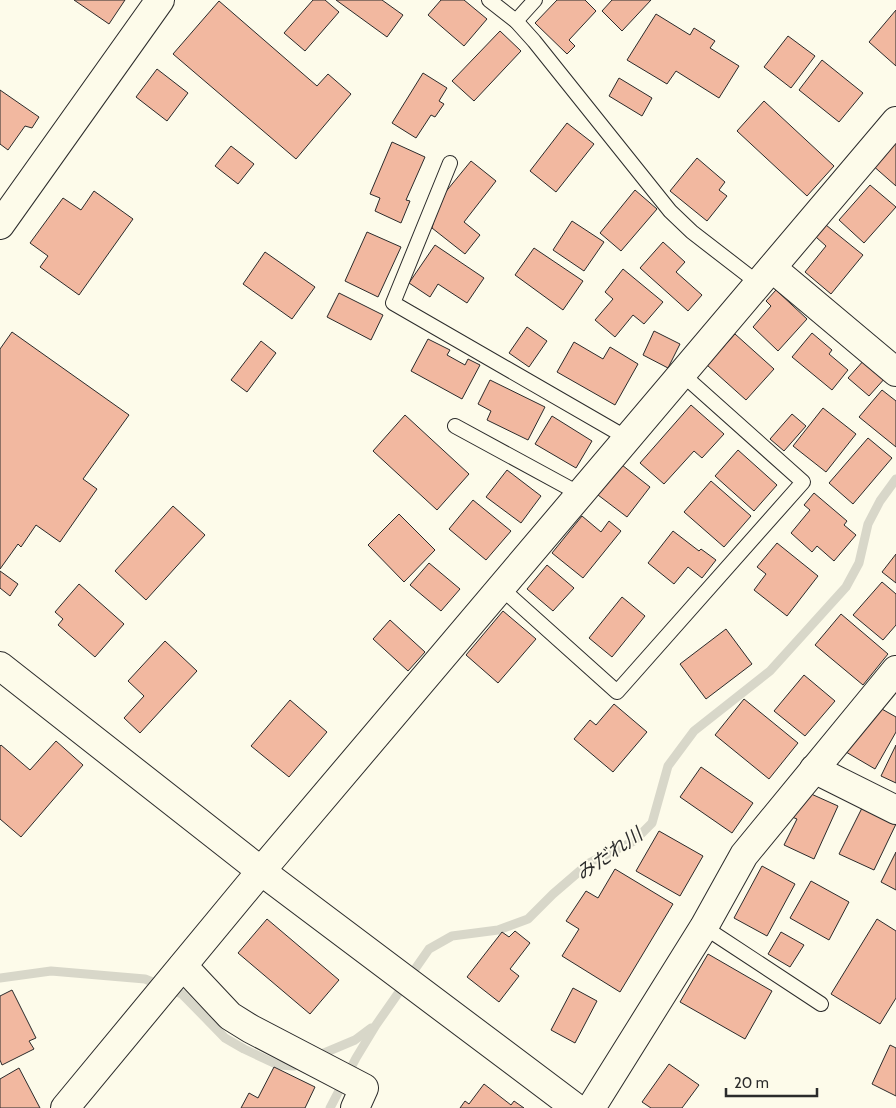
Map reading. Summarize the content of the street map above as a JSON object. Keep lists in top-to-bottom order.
{
  "water": ["みだれ川"],
  "scale_bar": "20 m"
}
